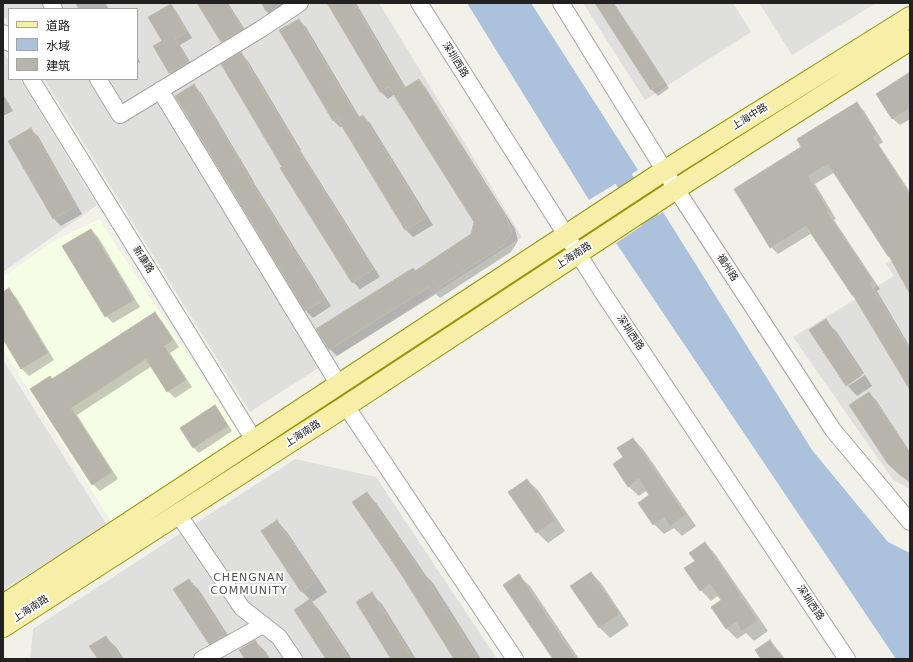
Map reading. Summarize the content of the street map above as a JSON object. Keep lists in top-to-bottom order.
{
  "streets": {
    "main road": ["上海中路", "上海南路"],
    "street": ["深圳西路", "新康路", "福州路"]
  },
  "crossings": [
    ["深圳西路", "上海南路"],
    ["上海中路", "上海南路"],
    ["上海中路", "福州路"],
    ["上海南路", "新康路"]
  ],
  "districts": ["CHENGNAN COMMUNITY"],
  "legend": ["道路", "水域", "建筑"]
}
